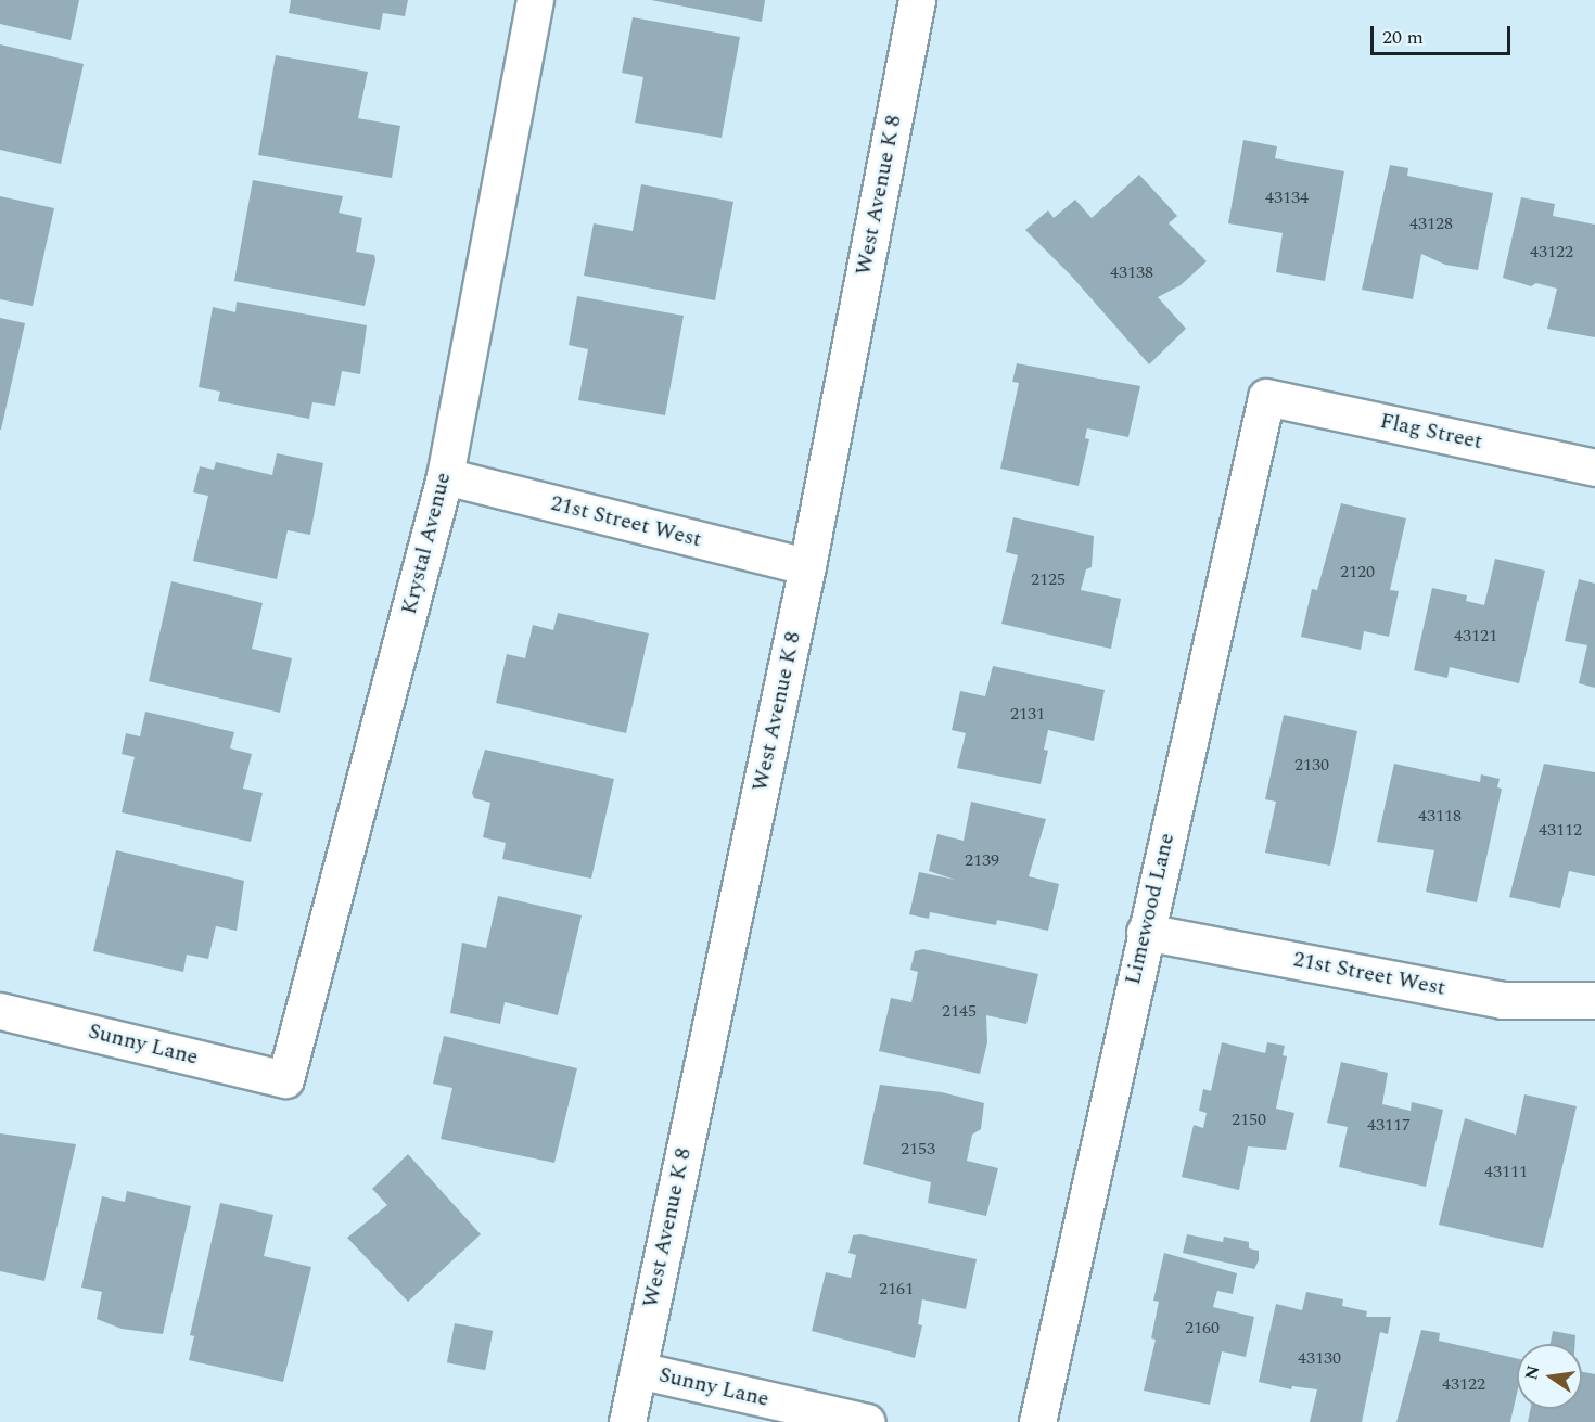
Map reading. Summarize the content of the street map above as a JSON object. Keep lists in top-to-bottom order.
{
  "streets": {
    "street": [
      "West Avenue K 8",
      "Flag Street",
      "21st Street West",
      "Krystal Avenue",
      "Limewood Lane",
      "Sunny Lane"
    ]
  },
  "crossings": [
    ["West Avenue K 8", "21st Street West"],
    ["West Avenue K 8", "Sunny Lane"],
    ["Flag Street", "Limewood Lane"],
    ["21st Street West", "Krystal Avenue"],
    ["21st Street West", "Limewood Lane"],
    ["Krystal Avenue", "Sunny Lane"]
  ],
  "house_numbers": [
    "43134",
    "43128",
    "43122",
    "43138",
    "2120",
    "2125",
    "43121",
    "2131",
    "2130",
    "43118",
    "43112",
    "2139",
    "2145",
    "2150",
    "43117",
    "2153",
    "43111",
    "2161",
    "2160",
    "43130",
    "43122"
  ],
  "scale_bar": "20 m",
  "north": "left"
}
